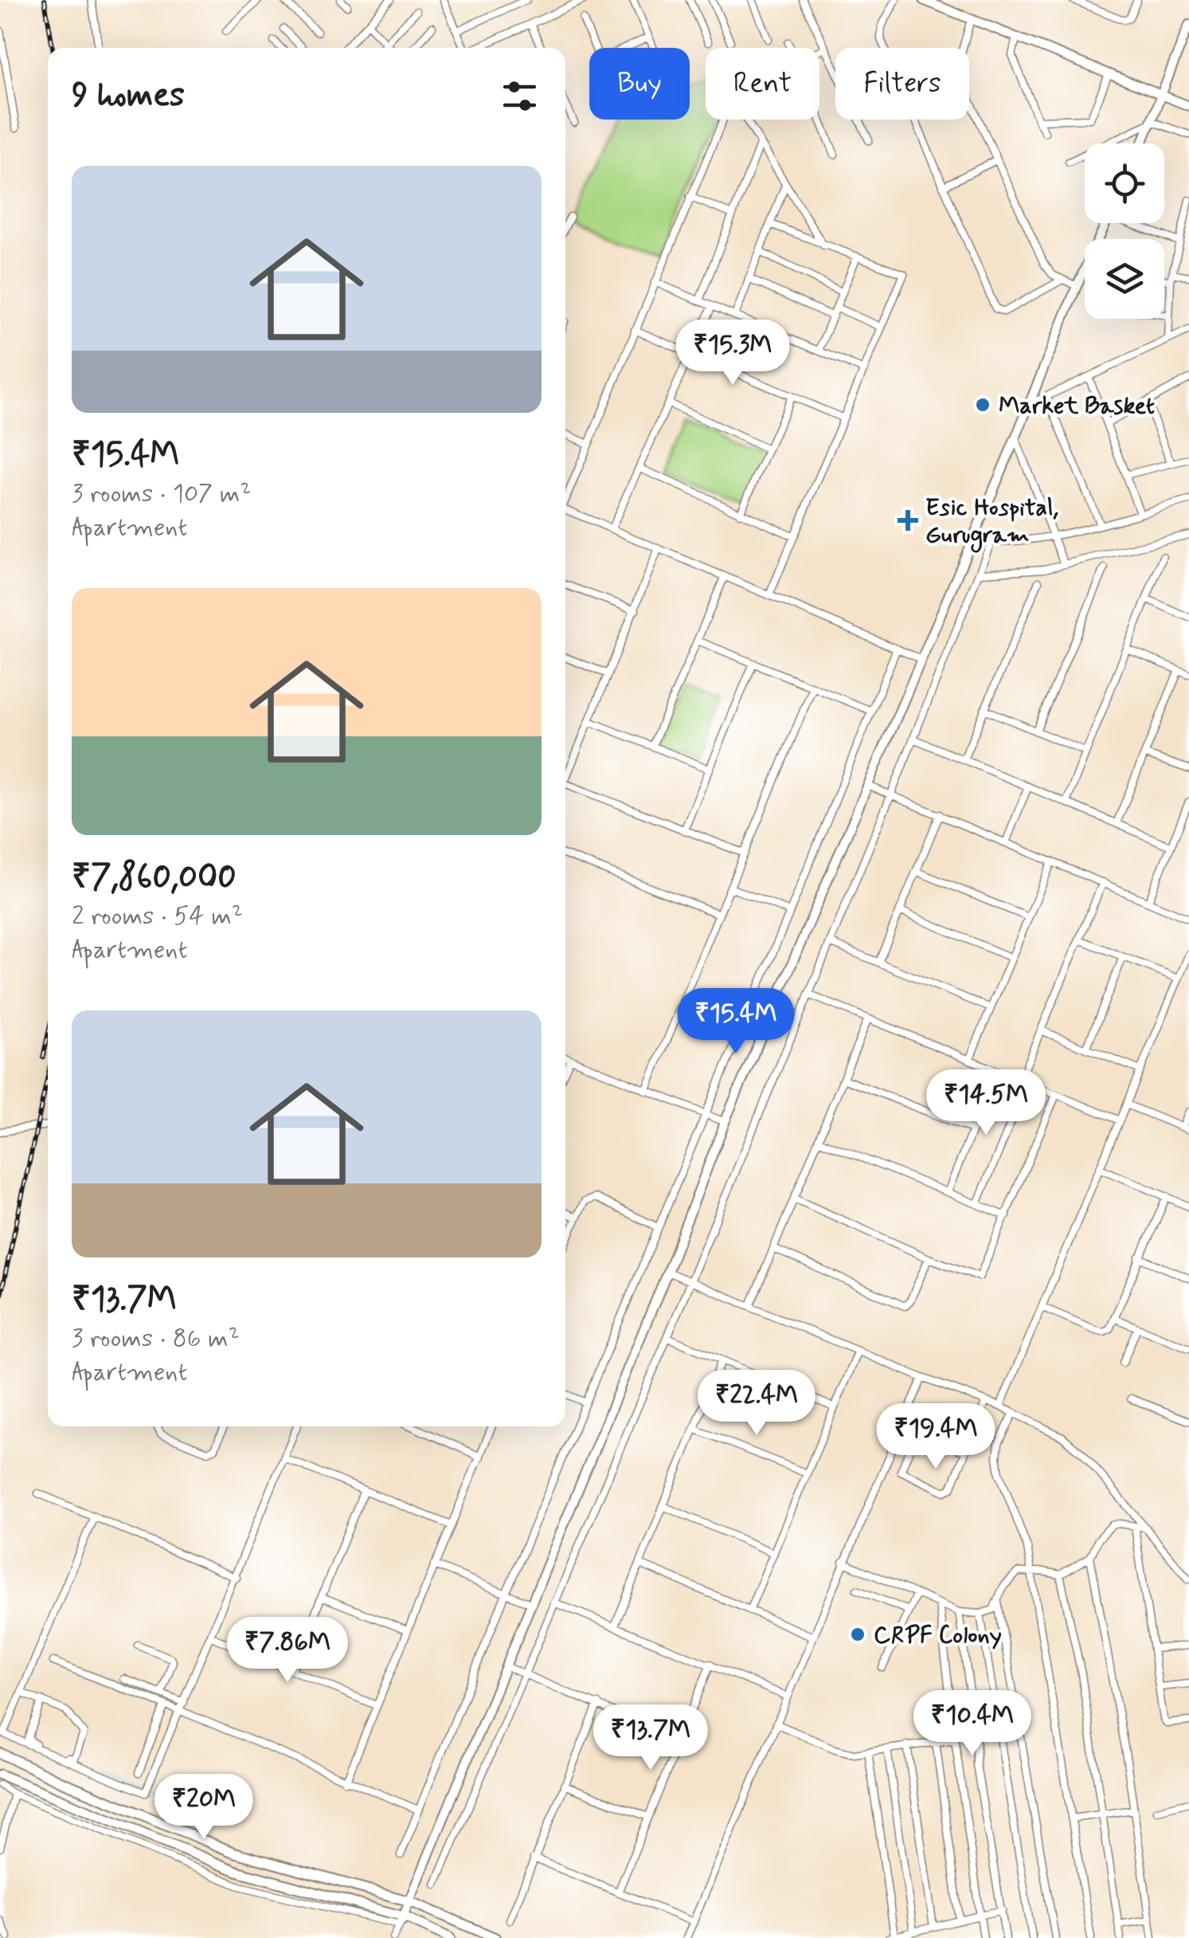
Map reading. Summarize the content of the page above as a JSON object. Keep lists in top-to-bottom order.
{
  "places": {
    "other": ["Market Basket", "CRPF Colony"],
    "health": ["Esic Hospital, Gurugram"]
  },
  "page": {
    "chip": ["Buy", "Rent", "Filters"],
    "heading": "9 homes",
    "list": [
      {
        "name": "₹15.4M",
        "note": "3 rooms · 107 m² · Apartment"
      },
      {
        "name": "₹7,860,000",
        "note": "2 rooms · 54 m² · Apartment"
      },
      {
        "name": "₹13.7M",
        "note": "3 rooms · 86 m² · Apartment"
      }
    ],
    "price": [
      "₹15.3M",
      "₹15.4M",
      "₹14.5M",
      "₹22.4M",
      "₹19.4M",
      "₹7.86M",
      "₹10.4M",
      "₹13.7M",
      "₹20M"
    ]
  }
}
